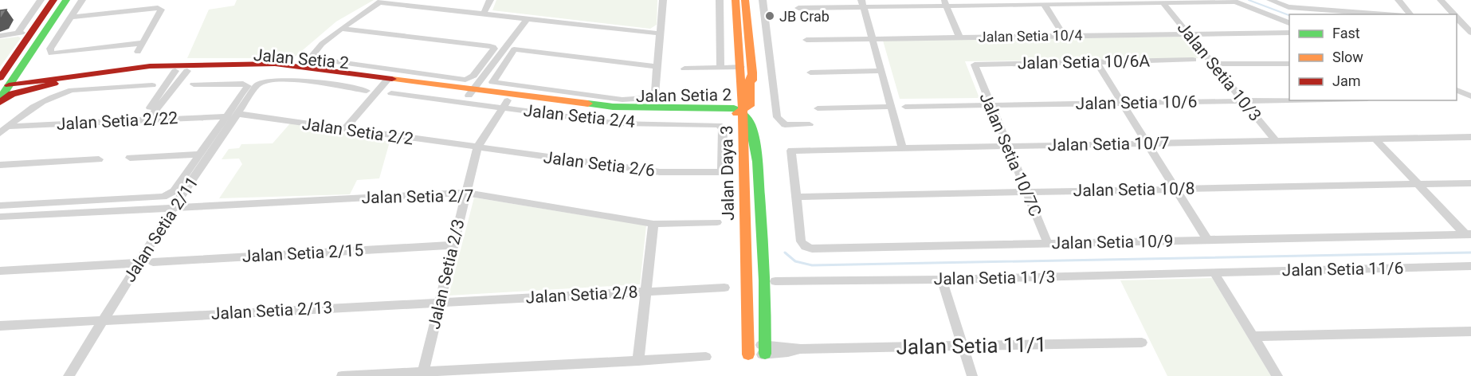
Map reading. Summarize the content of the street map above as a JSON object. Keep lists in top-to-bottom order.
{
  "streets": {
    "street": [
      "Jalan Setia 10/4",
      "Jalan Setia 2",
      "Jalan Setia 10/6A",
      "Jalan Setia 10/3",
      "Jalan Setia 10/6",
      "Jalan Setia 2/4",
      "Jalan Setia 2/22",
      "Jalan Setia 2/2",
      "Jalan Setia 10/7",
      "Jalan Setia 10/7C",
      "Jalan Setia 2/6",
      "Jalan Daya 3",
      "Jalan Setia 10/8",
      "Jalan Setia 2/7",
      "Jalan Setia 2/11",
      "Jalan Setia 10/9",
      "Jalan Setia 2/15",
      "Jalan Setia 11/6",
      "Jalan Setia 2/3",
      "Jalan Setia 11/3",
      "Jalan Setia 2/8",
      "Jalan Setia 2/13",
      "Jalan Setia 11/1"
    ]
  },
  "crossings": [
    ["Jalan Setia 10/4", "Jalan Setia 10/3"],
    ["Jalan Setia 2", "Jalan Setia 2/4"],
    ["Jalan Setia 2", "Jalan Daya 3"],
    ["Jalan Setia 2", "Jalan Setia 2/3"],
    ["Jalan Setia 10/6A", "Jalan Setia 10/7C"],
    ["Jalan Setia 10/3", "Jalan Setia 10/6"],
    ["Jalan Setia 10/3", "Jalan Setia 10/7"],
    ["Jalan Setia 10/6", "Jalan Setia 10/7C"],
    ["Jalan Setia 2/4", "Jalan Setia 2/6"],
    ["Jalan Setia 2/4", "Jalan Setia 2/3"],
    ["Jalan Setia 2/2", "Jalan Setia 2/6"],
    ["Jalan Setia 2/2", "Jalan Setia 2/11"],
    ["Jalan Setia 2/2", "Jalan Setia 2/3"],
    ["Jalan Setia 10/7", "Jalan Setia 10/7C"],
    ["Jalan Setia 10/7", "Jalan Setia 10/8"],
    ["Jalan Setia 10/7", "Jalan Setia 10/9"],
    ["Jalan Setia 10/7C", "Jalan Setia 10/8"],
    ["Jalan Setia 10/7C", "Jalan Setia 10/9"],
    ["Jalan Setia 2/6", "Jalan Setia 2/3"],
    ["Jalan Daya 3", "Jalan Setia 11/1"],
    ["Jalan Setia 10/8", "Jalan Setia 10/9"],
    ["Jalan Setia 2/7", "Jalan Setia 2/11"],
    ["Jalan Setia 2/7", "Jalan Setia 2/3"],
    ["Jalan Setia 2/11", "Jalan Setia 2/13"],
    ["Jalan Setia 2/15", "Jalan Setia 2/3"],
    ["Jalan Setia 11/6", "Jalan Setia 11/3"],
    ["Jalan Setia 2/3", "Jalan Setia 2/8"],
    ["Jalan Setia 2/3", "Jalan Setia 2/13"],
    ["Jalan Setia 2/8", "Jalan Setia 2/13"]
  ],
  "places": ["JB Crab"],
  "legend": ["Fast", "Slow", "Jam"]
}
